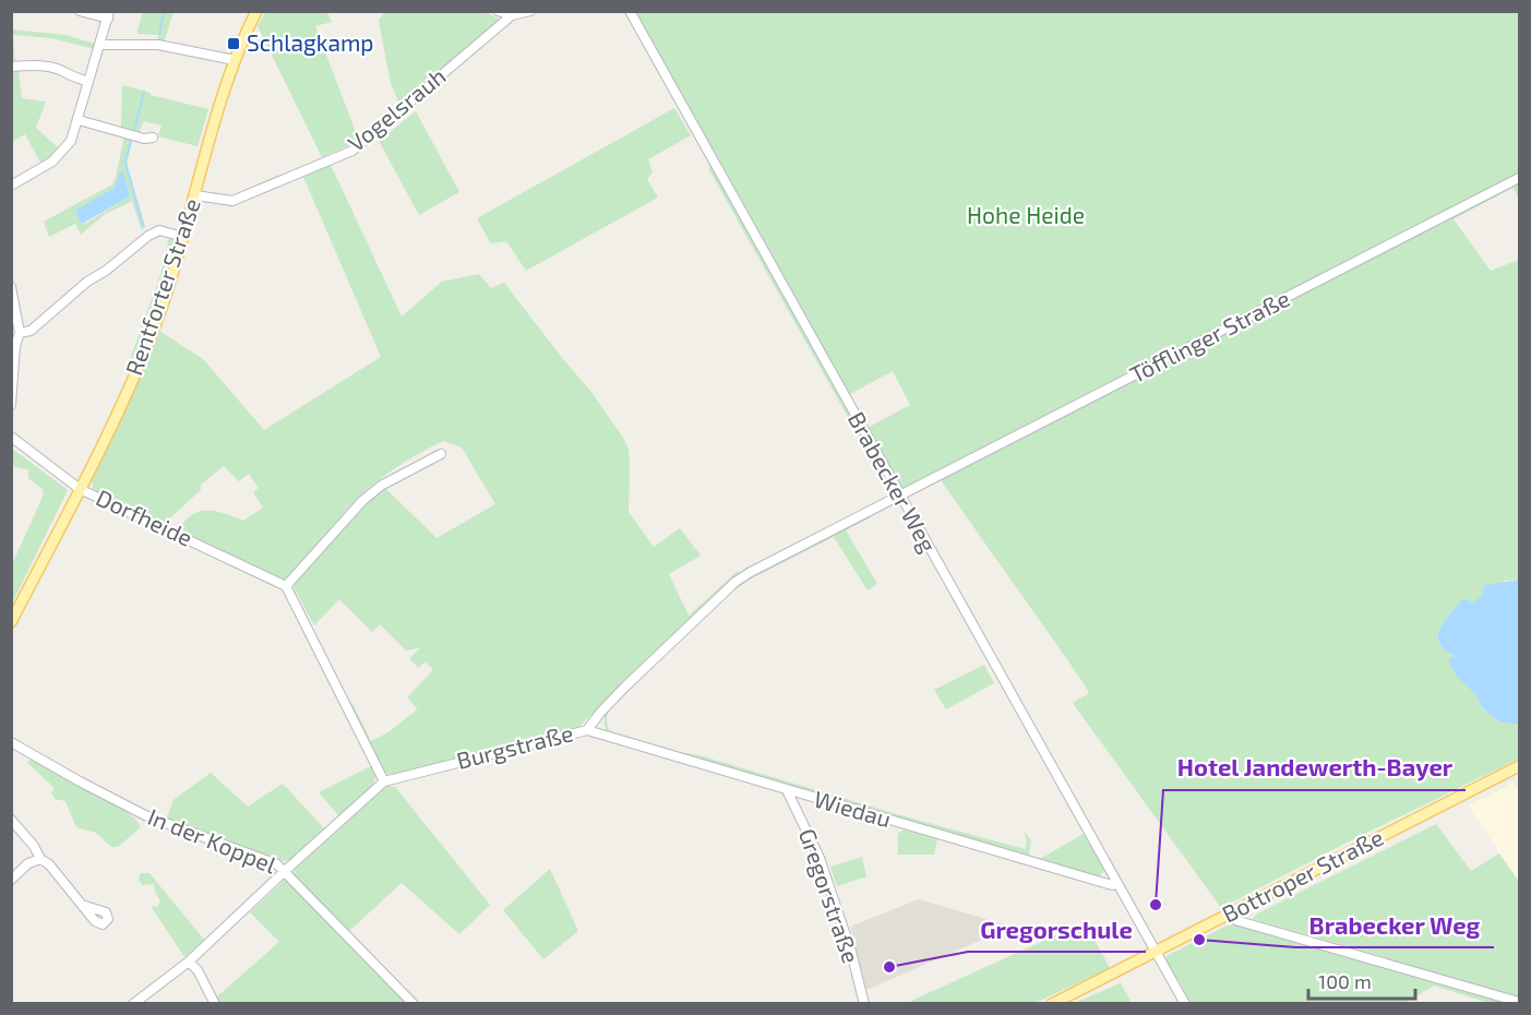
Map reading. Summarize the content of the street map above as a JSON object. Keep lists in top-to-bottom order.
{
  "streets": {
    "main road": ["Rentforter Straße", "Bottroper Straße"],
    "street": [
      "Vogelsrauh",
      "Töfflinger Straße",
      "Brabecker Weg",
      "Dorfheide",
      "Burgstraße",
      "Wiedau",
      "In der Koppel",
      "Gregorstraße"
    ]
  },
  "crossings": [
    ["Vogelsrauh", "Rentforter Straße"],
    ["Rentforter Straße", "Dorfheide"],
    ["Töfflinger Straße", "Brabecker Weg"],
    ["Töfflinger Straße", "Burgstraße"],
    ["Brabecker Weg", "Burgstraße"],
    ["Brabecker Weg", "Wiedau"],
    ["Brabecker Weg", "Bottroper Straße"],
    ["Burgstraße", "Wiedau"],
    ["Burgstraße", "In der Koppel"],
    ["Wiedau", "Gregorstraße"]
  ],
  "parks": ["Hohe Heide"],
  "places": {
    "transit": ["Schlagkamp"],
    "other": ["Hotel Jandewerth-Bayer", "Brabecker Weg", "Gregorschule"]
  },
  "scale_bar": "100 m"
}
